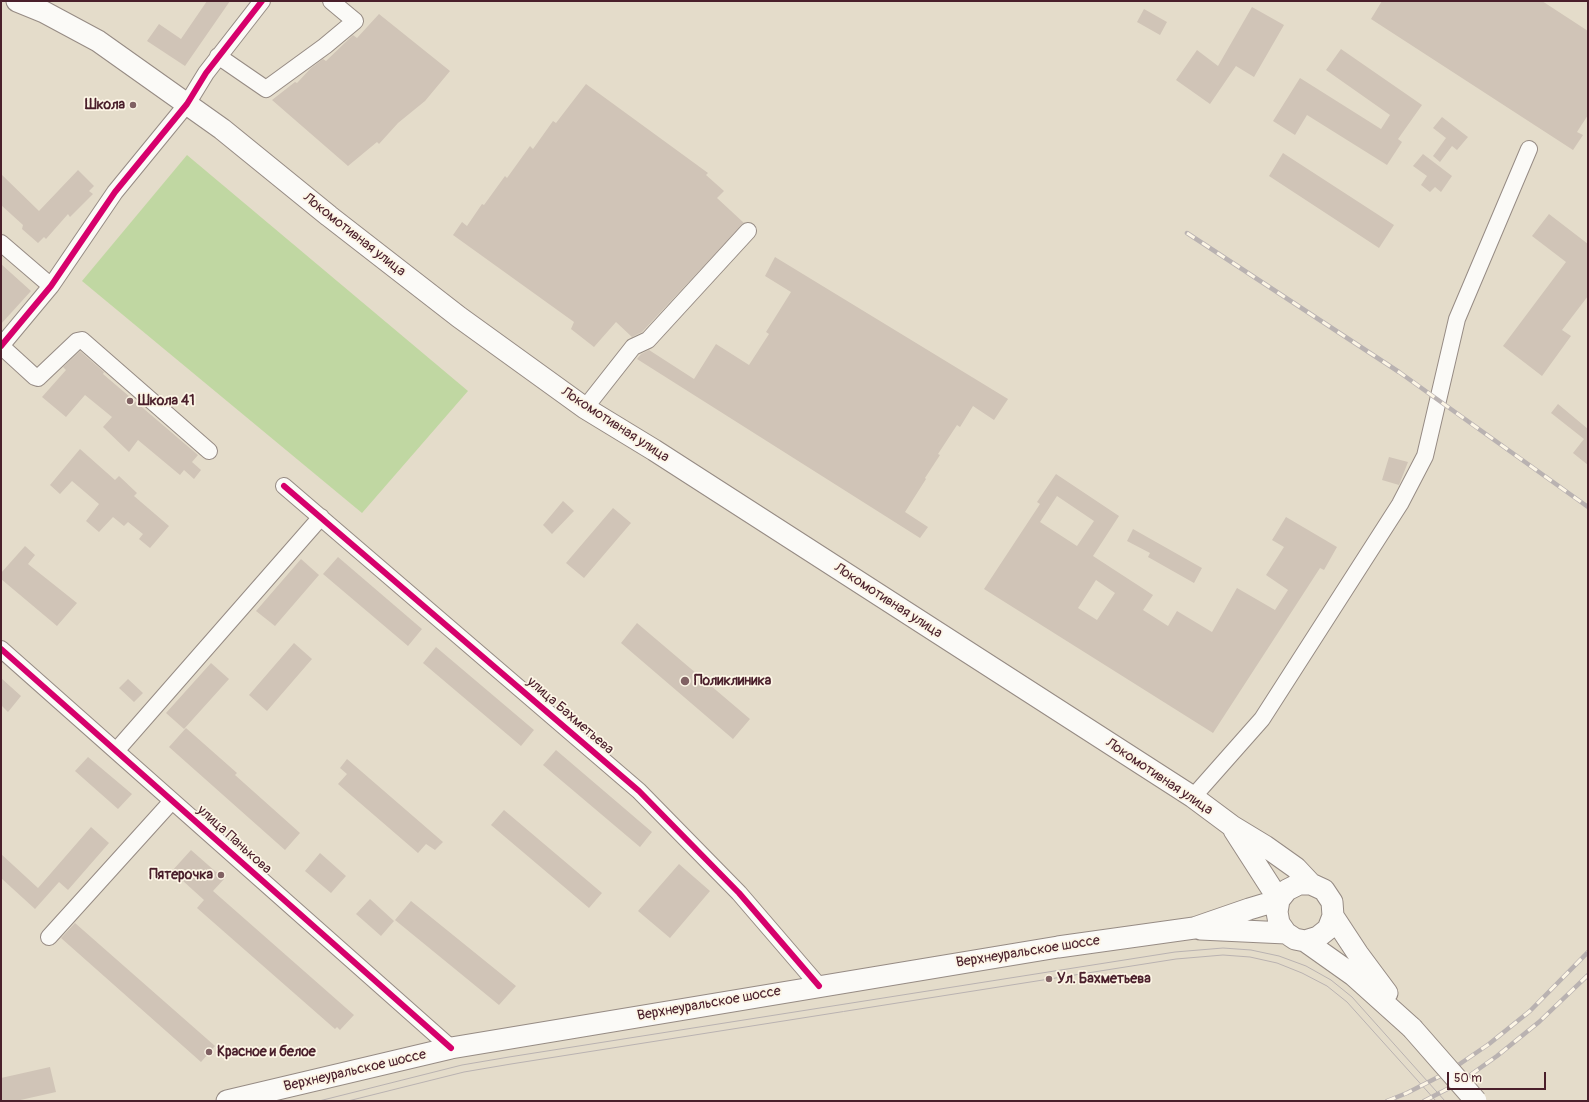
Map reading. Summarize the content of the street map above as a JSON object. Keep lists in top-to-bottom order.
{
  "streets": {
    "main road": ["Локомотивная улица", "Верхнеуральское шоссе"],
    "street": ["улица Бахметьева", "улица Панькова"]
  },
  "crossings": [
    ["улица Бахметьева", "Верхнеуральское шоссе"],
    ["улица Панькова", "Верхнеуральское шоссе"]
  ],
  "places": [
    "Школа",
    "Школа 41",
    "Поликлиника",
    "Пятерочка",
    "Ул. Бахметьева",
    "Красное и белое"
  ],
  "scale_bar": "50 m"
}
